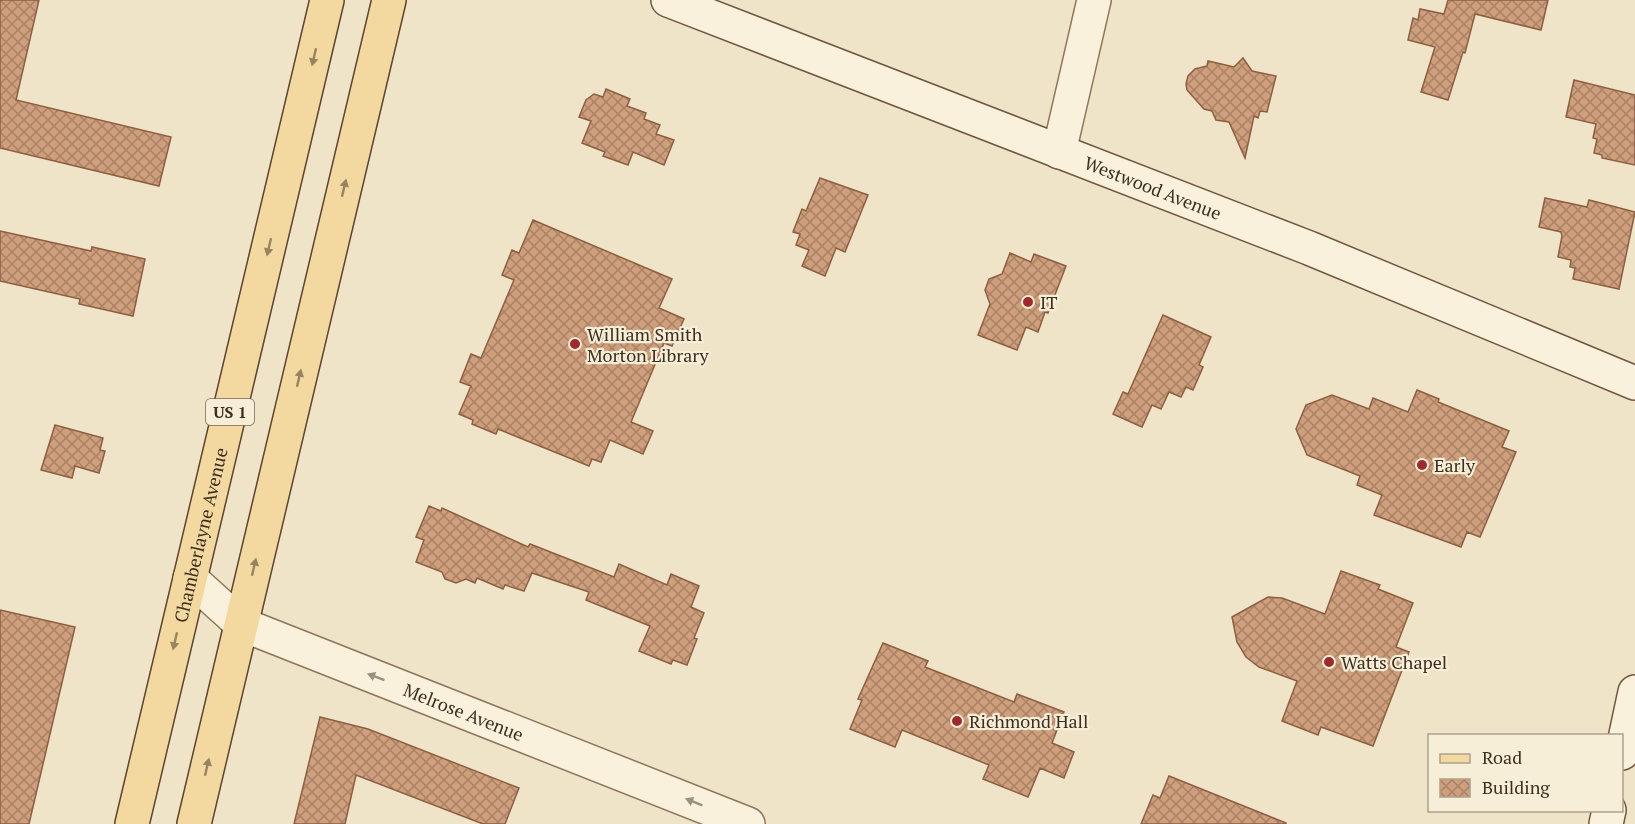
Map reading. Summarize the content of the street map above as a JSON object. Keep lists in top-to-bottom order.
{
  "streets": {
    "main road": ["US 1", "Chamberlayne Avenue"],
    "street": ["Westwood Avenue", "Melrose Avenue"]
  },
  "crossings": [
    ["Chamberlayne Avenue", "Melrose Avenue"]
  ],
  "one_way": ["Melrose Avenue"],
  "places": [
    "IT",
    "William Smith Morton Library",
    "Early",
    "Watts Chapel",
    "Richmond Hall"
  ],
  "legend": ["Road", "Building"]
}
